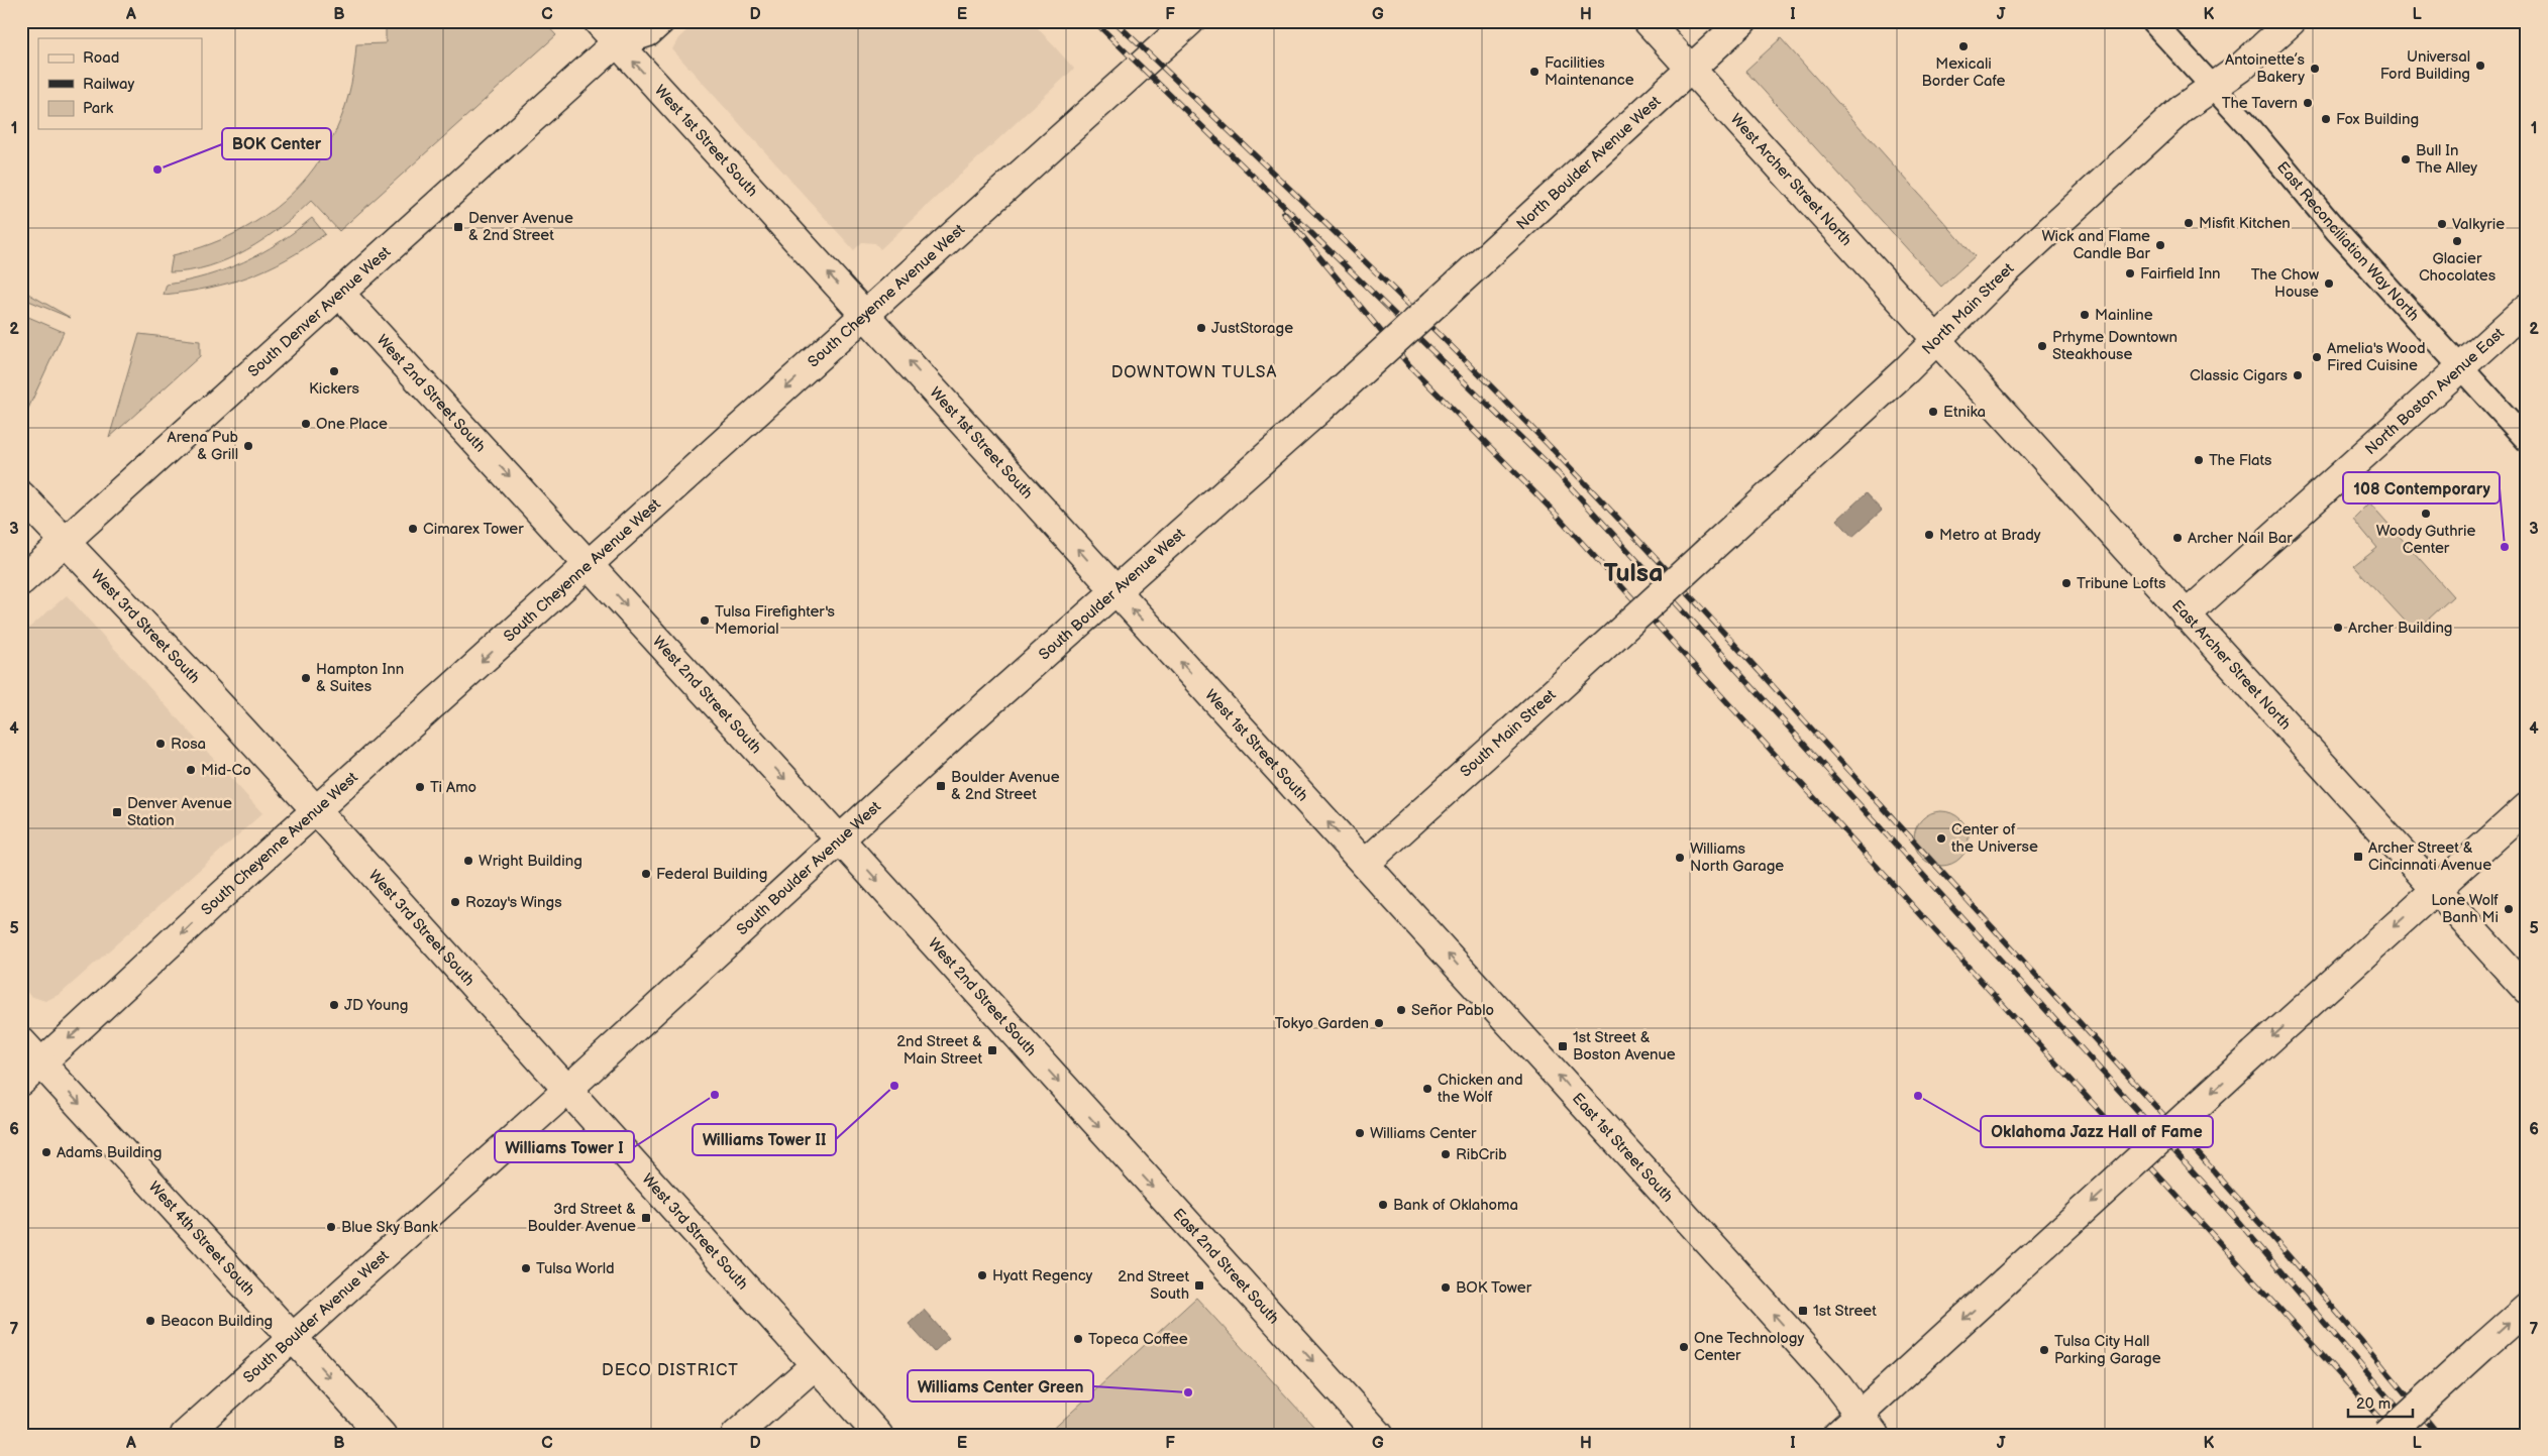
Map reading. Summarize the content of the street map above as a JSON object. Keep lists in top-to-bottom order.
{
  "streets": {
    "main road": [
      "West 1st Street South",
      "North Boulder Avenue West",
      "West Archer Street North",
      "South Cheyenne Avenue West",
      "North Main Street",
      "South Denver Avenue West",
      "North Boston Avenue East",
      "West 2nd Street South",
      "South Boulder Avenue West",
      "West 3rd Street South",
      "East Archer Street North",
      "South Main Street",
      "East 1st Street South",
      "West 4th Street South",
      "East 2nd Street South"
    ],
    "street": ["East Reconciliation Way North"]
  },
  "crossings": [
    ["West 1st Street South", "South Cheyenne Avenue West"],
    ["West 1st Street South", "South Denver Avenue West"],
    ["West 1st Street South", "South Boulder Avenue West"],
    ["West 1st Street South", "South Main Street"],
    ["West 1st Street South", "East 1st Street South"],
    ["North Boulder Avenue West", "West Archer Street North"],
    ["North Boulder Avenue West", "South Boulder Avenue West"],
    ["West Archer Street North", "North Main Street"],
    ["West Archer Street North", "East Archer Street North"],
    ["East Reconciliation Way North", "North Main Street"],
    ["East Reconciliation Way North", "North Boston Avenue East"],
    ["South Cheyenne Avenue West", "West 2nd Street South"],
    ["South Cheyenne Avenue West", "West 3rd Street South"],
    ["South Cheyenne Avenue West", "West 4th Street South"],
    ["North Main Street", "East Archer Street North"],
    ["North Main Street", "South Main Street"],
    ["South Denver Avenue West", "West 2nd Street South"],
    ["South Denver Avenue West", "West 3rd Street South"],
    ["North Boston Avenue East", "East Archer Street North"],
    ["West 2nd Street South", "South Boulder Avenue West"],
    ["West 2nd Street South", "East 2nd Street South"],
    ["South Boulder Avenue West", "West 3rd Street South"],
    ["South Boulder Avenue West", "West 4th Street South"],
    ["South Main Street", "East 1st Street South"]
  ],
  "one_way": [
    "West 1st Street South",
    "South Cheyenne Avenue West",
    "West 2nd Street South",
    "East 1st Street South",
    "West 4th Street South",
    "East 2nd Street South"
  ],
  "districts": ["DOWNTOWN TULSA", "Tulsa", "DECO DISTRICT"],
  "places": {
    "other": [
      "Mexicali Border Cafe",
      "Universal Ford Building",
      "Antoinette’s Bakery",
      "Facilities Maintenance",
      "The Tavern",
      "Fox Building",
      "Bull In The Alley",
      "BOK Center",
      "Misfit Kitchen",
      "Valkyrie",
      "Glacier Chocolates",
      "Wick and Flame Candle Bar",
      "Fairfield Inn",
      "The Chow House",
      "Mainline",
      "JustStorage",
      "Prhyme Downtown Steakhouse",
      "Amelia's Wood Fired Cuisine",
      "Kickers",
      "Classic Cigars",
      "Etnika",
      "One Place",
      "Arena Pub & Grill",
      "The Flats",
      "Woody Guthrie Center",
      "Cimarex Tower",
      "Metro at Brady",
      "Archer Nail Bar",
      "108 Contemporary",
      "Tribune Lofts",
      "Tulsa Firefighter's Memorial",
      "Archer Building",
      "Hampton Inn & Suites",
      "Rosa",
      "Mid-Co",
      "Ti Amo",
      "Center of the Universe",
      "Williams North Garage",
      "Wright Building",
      "Federal Building",
      "Rozay's Wings",
      "Lone Wolf Banh Mi",
      "JD Young",
      "Señor Pablo",
      "Tokyo Garden",
      "Williams Tower II",
      "Chicken and the Wolf",
      "Williams Tower I",
      "Oklahoma Jazz Hall of Fame",
      "Williams Center",
      "Adams Building",
      "RibCrib",
      "Bank of Oklahoma",
      "Blue Sky Bank",
      "Tulsa World",
      "Hyatt Regency",
      "BOK Tower",
      "Beacon Building",
      "Topeca Coffee",
      "One Technology Center",
      "Tulsa City Hall Parking Garage",
      "Williams Center Green"
    ],
    "transit": [
      "Denver Avenue & 2nd Street",
      "Boulder Avenue & 2nd Street",
      "Denver Avenue Station",
      "Archer Street & Cincinnati Avenue",
      "1st Street & Boston Avenue",
      "2nd Street & Main Street",
      "3rd Street & Boulder Avenue",
      "2nd Street South",
      "1st Street"
    ]
  },
  "legend": ["Road", "Railway", "Park"],
  "scale_bar": "20 m",
  "grid": {
    "columns": [
      "A",
      "B",
      "C",
      "D",
      "E",
      "F",
      "G",
      "H",
      "I",
      "J",
      "K",
      "L"
    ],
    "rows": [
      "1",
      "2",
      "3",
      "4",
      "5",
      "6",
      "7"
    ]
  }
}
